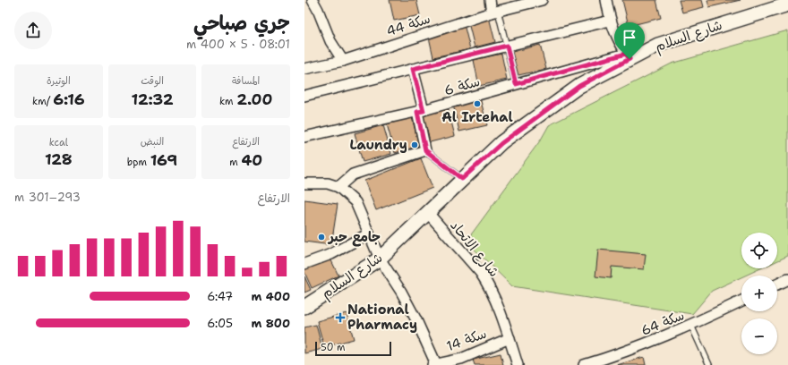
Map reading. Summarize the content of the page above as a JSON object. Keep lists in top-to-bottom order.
{
  "streets": {
    "street": [
      "سكة 44",
      "شارع السلام",
      "سكة 6",
      "شارع الاتحاد",
      "سكة 64",
      "سكة 14"
    ]
  },
  "crossings": [
    ["شارع السلام", "سكة 6"],
    ["شارع السلام", "شارع الاتحاد"],
    ["شارع الاتحاد", "سكة 14"]
  ],
  "places": {
    "other": ["Al Irtehal", "Laundry", "جامع حبر"],
    "health": ["National Pharmacy"]
  },
  "scale_bar": "50 m",
  "page": {
    "heading": ["جري صباحي", "08:01 · 5 × 400 m"],
    "stats": [
      ["المسافة", "2.00 km"],
      ["الوقت", "12:32"],
      ["الوتيرة", "6:16 /km"],
      ["الارتفاع", "40 m"],
      ["النبض", "169 bpm"],
      ["kcal", "128"]
    ],
    "chart": ["الارتفاع", "293–301 m"],
    "map_buttons": ["+", "−"],
    "list": [
      {
        "name": "400 m",
        "note": "6:47"
      },
      {
        "name": "800 m",
        "note": "6:05"
      }
    ],
    "scale": "50 m"
  }
}
